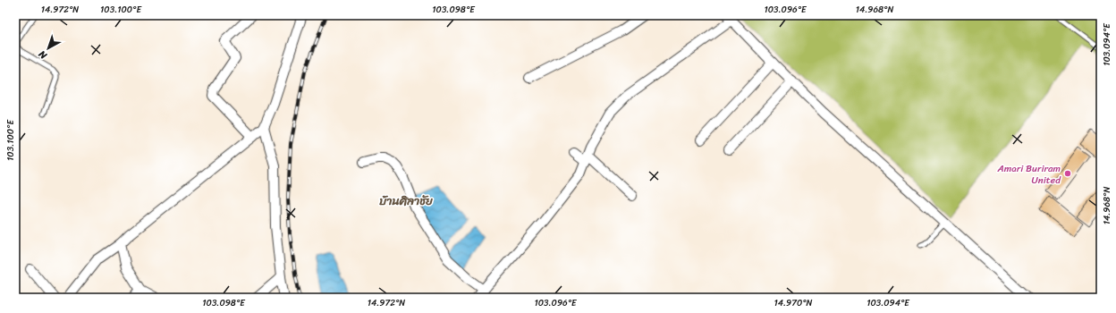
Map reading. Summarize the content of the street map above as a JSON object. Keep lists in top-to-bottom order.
{
  "districts": ["บ้านศิลาชัย"],
  "places": ["Amari Buriram United"],
  "north": "bottom left",
  "coordinates": [
    "14.972°N",
    "103.100°E",
    "103.098°E",
    "103.096°E",
    "14.968°N",
    "103.094°E",
    "14.970°N"
  ]
}
